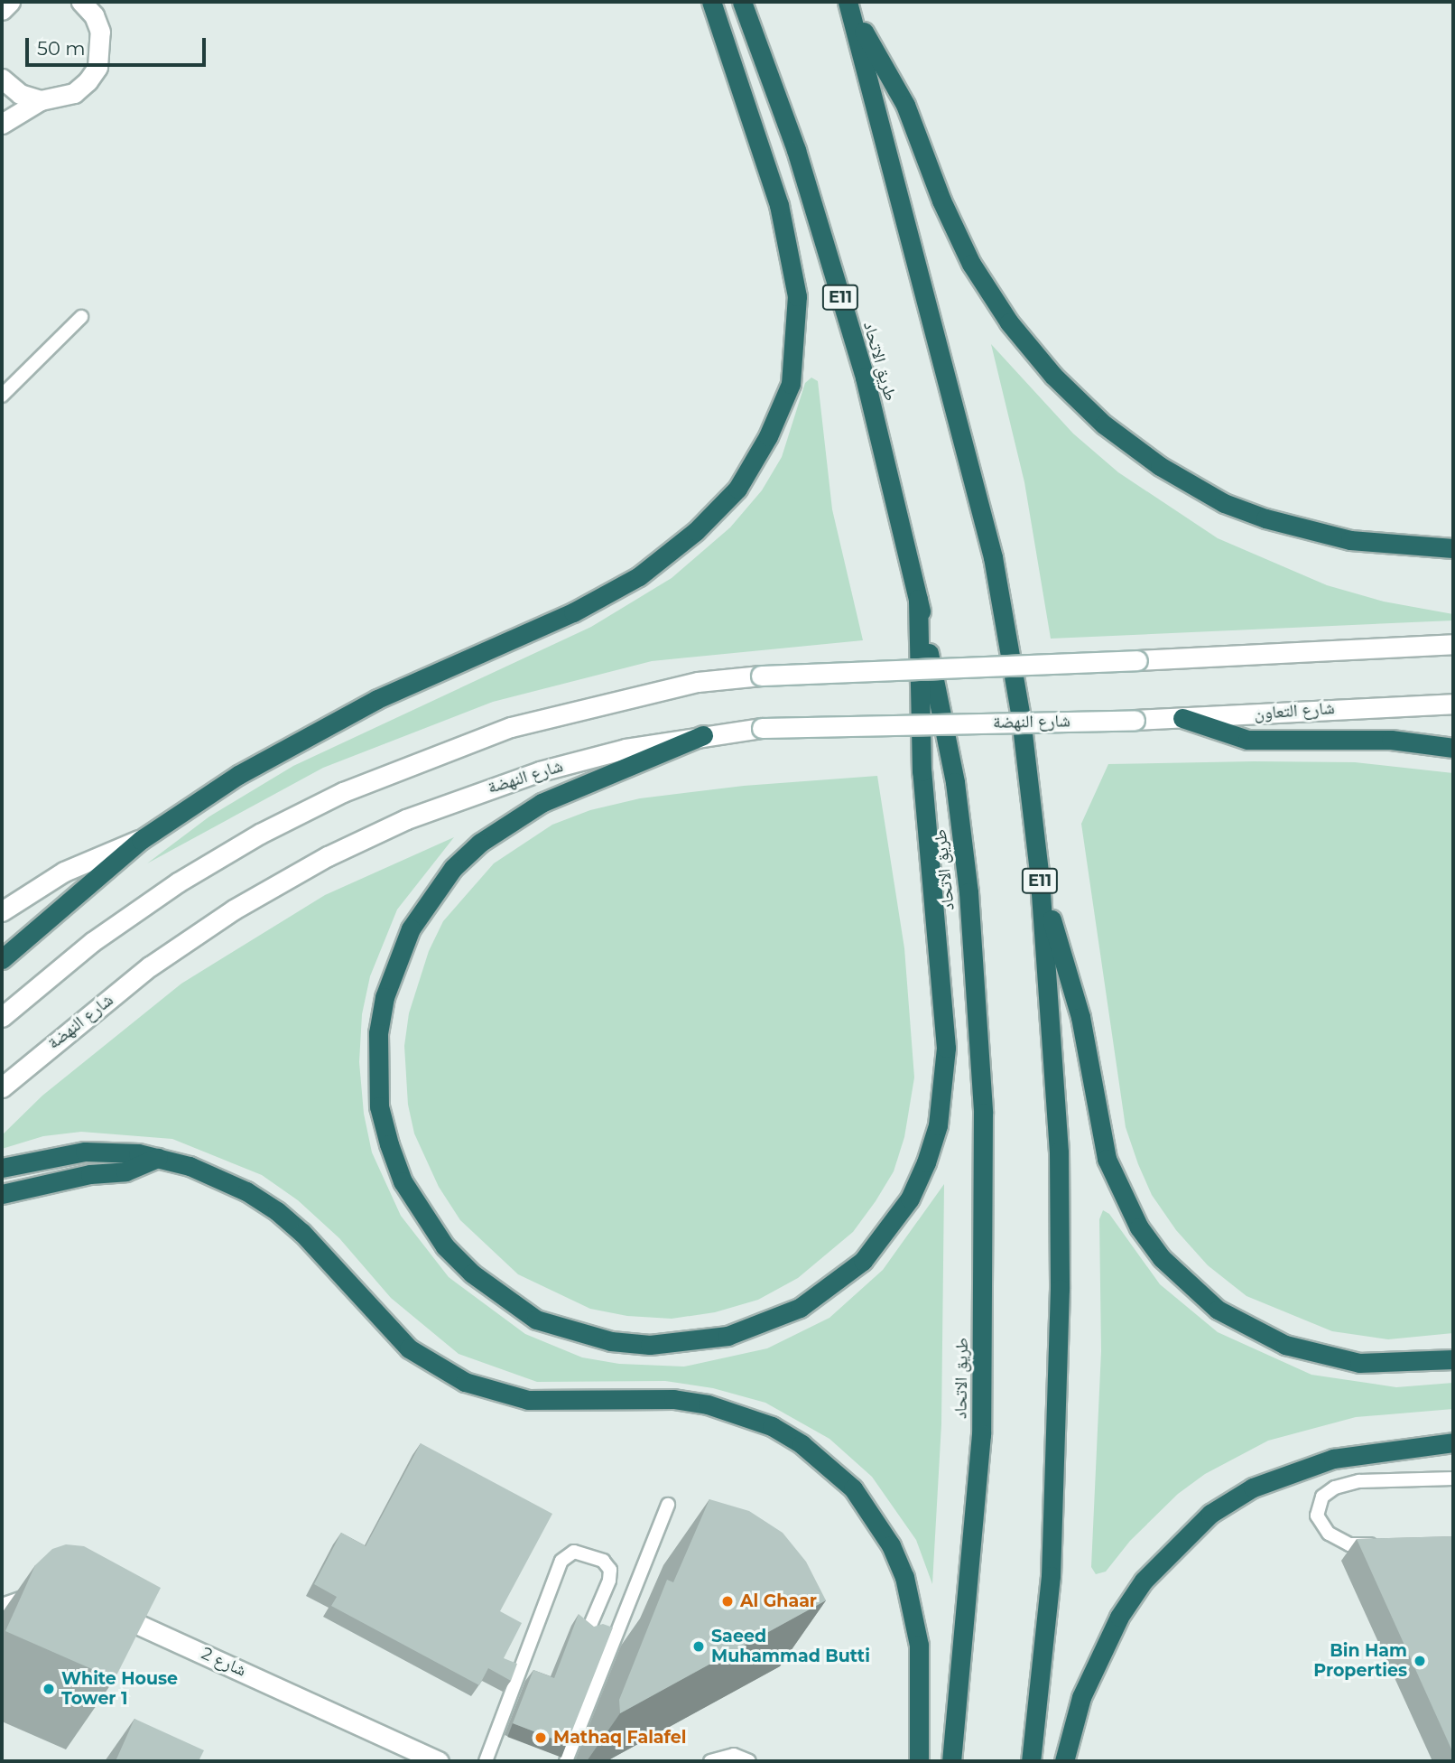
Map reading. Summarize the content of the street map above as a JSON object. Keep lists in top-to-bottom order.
{
  "streets": {
    "highway": ["E11", "طريق الاتحاد"],
    "main road": ["شارع التعاون", "شارع النهضة", "شارع 2"]
  },
  "crossings": [
    ["شارع التعاون", "شارع النهضة"]
  ],
  "places": [
    "Al Ghaar",
    "Saeed Muhammad Butti",
    "Bin Ham Properties",
    "White House Tower 1",
    "Mathaq Falafel"
  ],
  "scale_bar": "50 m"
}
